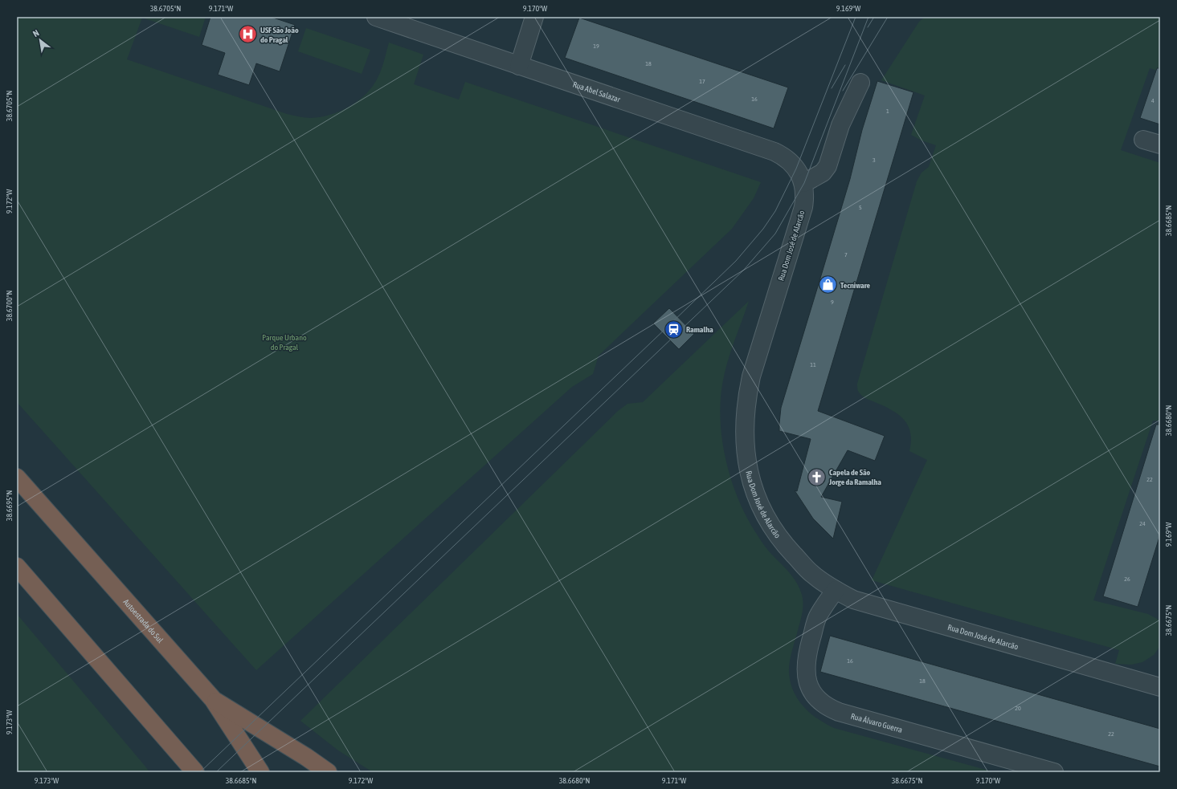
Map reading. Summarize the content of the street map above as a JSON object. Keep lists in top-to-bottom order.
{
  "streets": {
    "highway": ["Autoestrada do Sul"],
    "street": ["Rua Abel Salazar", "Rua Dom José de Alarcão", "Rua Álvaro Guerra"]
  },
  "crossings": [
    ["Rua Abel Salazar", "Rua Dom José de Alarcão"],
    ["Rua Dom José de Alarcão", "Rua Álvaro Guerra"]
  ],
  "parks": ["Parque Urbano do Pragal"],
  "places": {
    "hospital": ["USF São João do Pragal"],
    "shop": ["Tecniware"],
    "station": ["Ramalha"],
    "church": ["Capela de São Jorge da Ramalha"]
  },
  "house_numbers": [
    "19",
    "18",
    "17",
    "16",
    "4",
    "1",
    "3",
    "5",
    "7",
    "9",
    "11",
    "22",
    "24",
    "26",
    "16",
    "18",
    "20",
    "22"
  ],
  "north": "top left",
  "coordinates": [
    "38.6705°N",
    "9.171°W",
    "9.170°W",
    "9.169°W",
    "9.172°W",
    "38.6685°N",
    "38.6700°N",
    "38.6680°N",
    "38.6695°N",
    "38.6675°N",
    "9.173°W"
  ]
}
